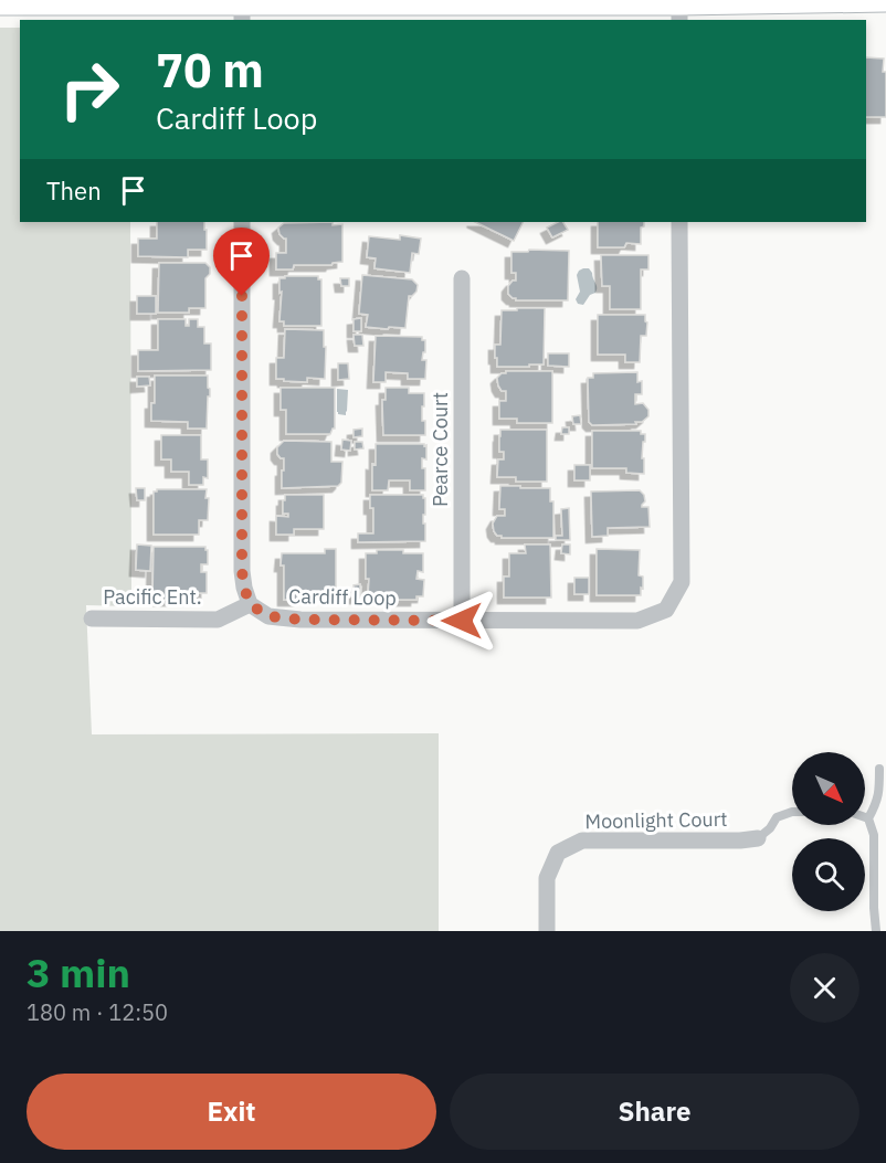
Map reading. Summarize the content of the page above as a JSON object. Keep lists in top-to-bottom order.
{
  "streets": {
    "street": [
      "Pearce Court",
      "Pacific Ent.",
      "Cardiff Loop",
      "Moonlight Court"
    ]
  },
  "crossings": [
    ["Pearce Court", "Cardiff Loop"],
    ["Pacific Ent.", "Cardiff Loop"]
  ],
  "north": "bottom right",
  "page": {
    "turn": ["70 m", "Cardiff Loop"],
    "then": "Then",
    "heading": ["3 min", "180 m · 12:50"],
    "buttons": ["Exit", "Share"]
  }
}
